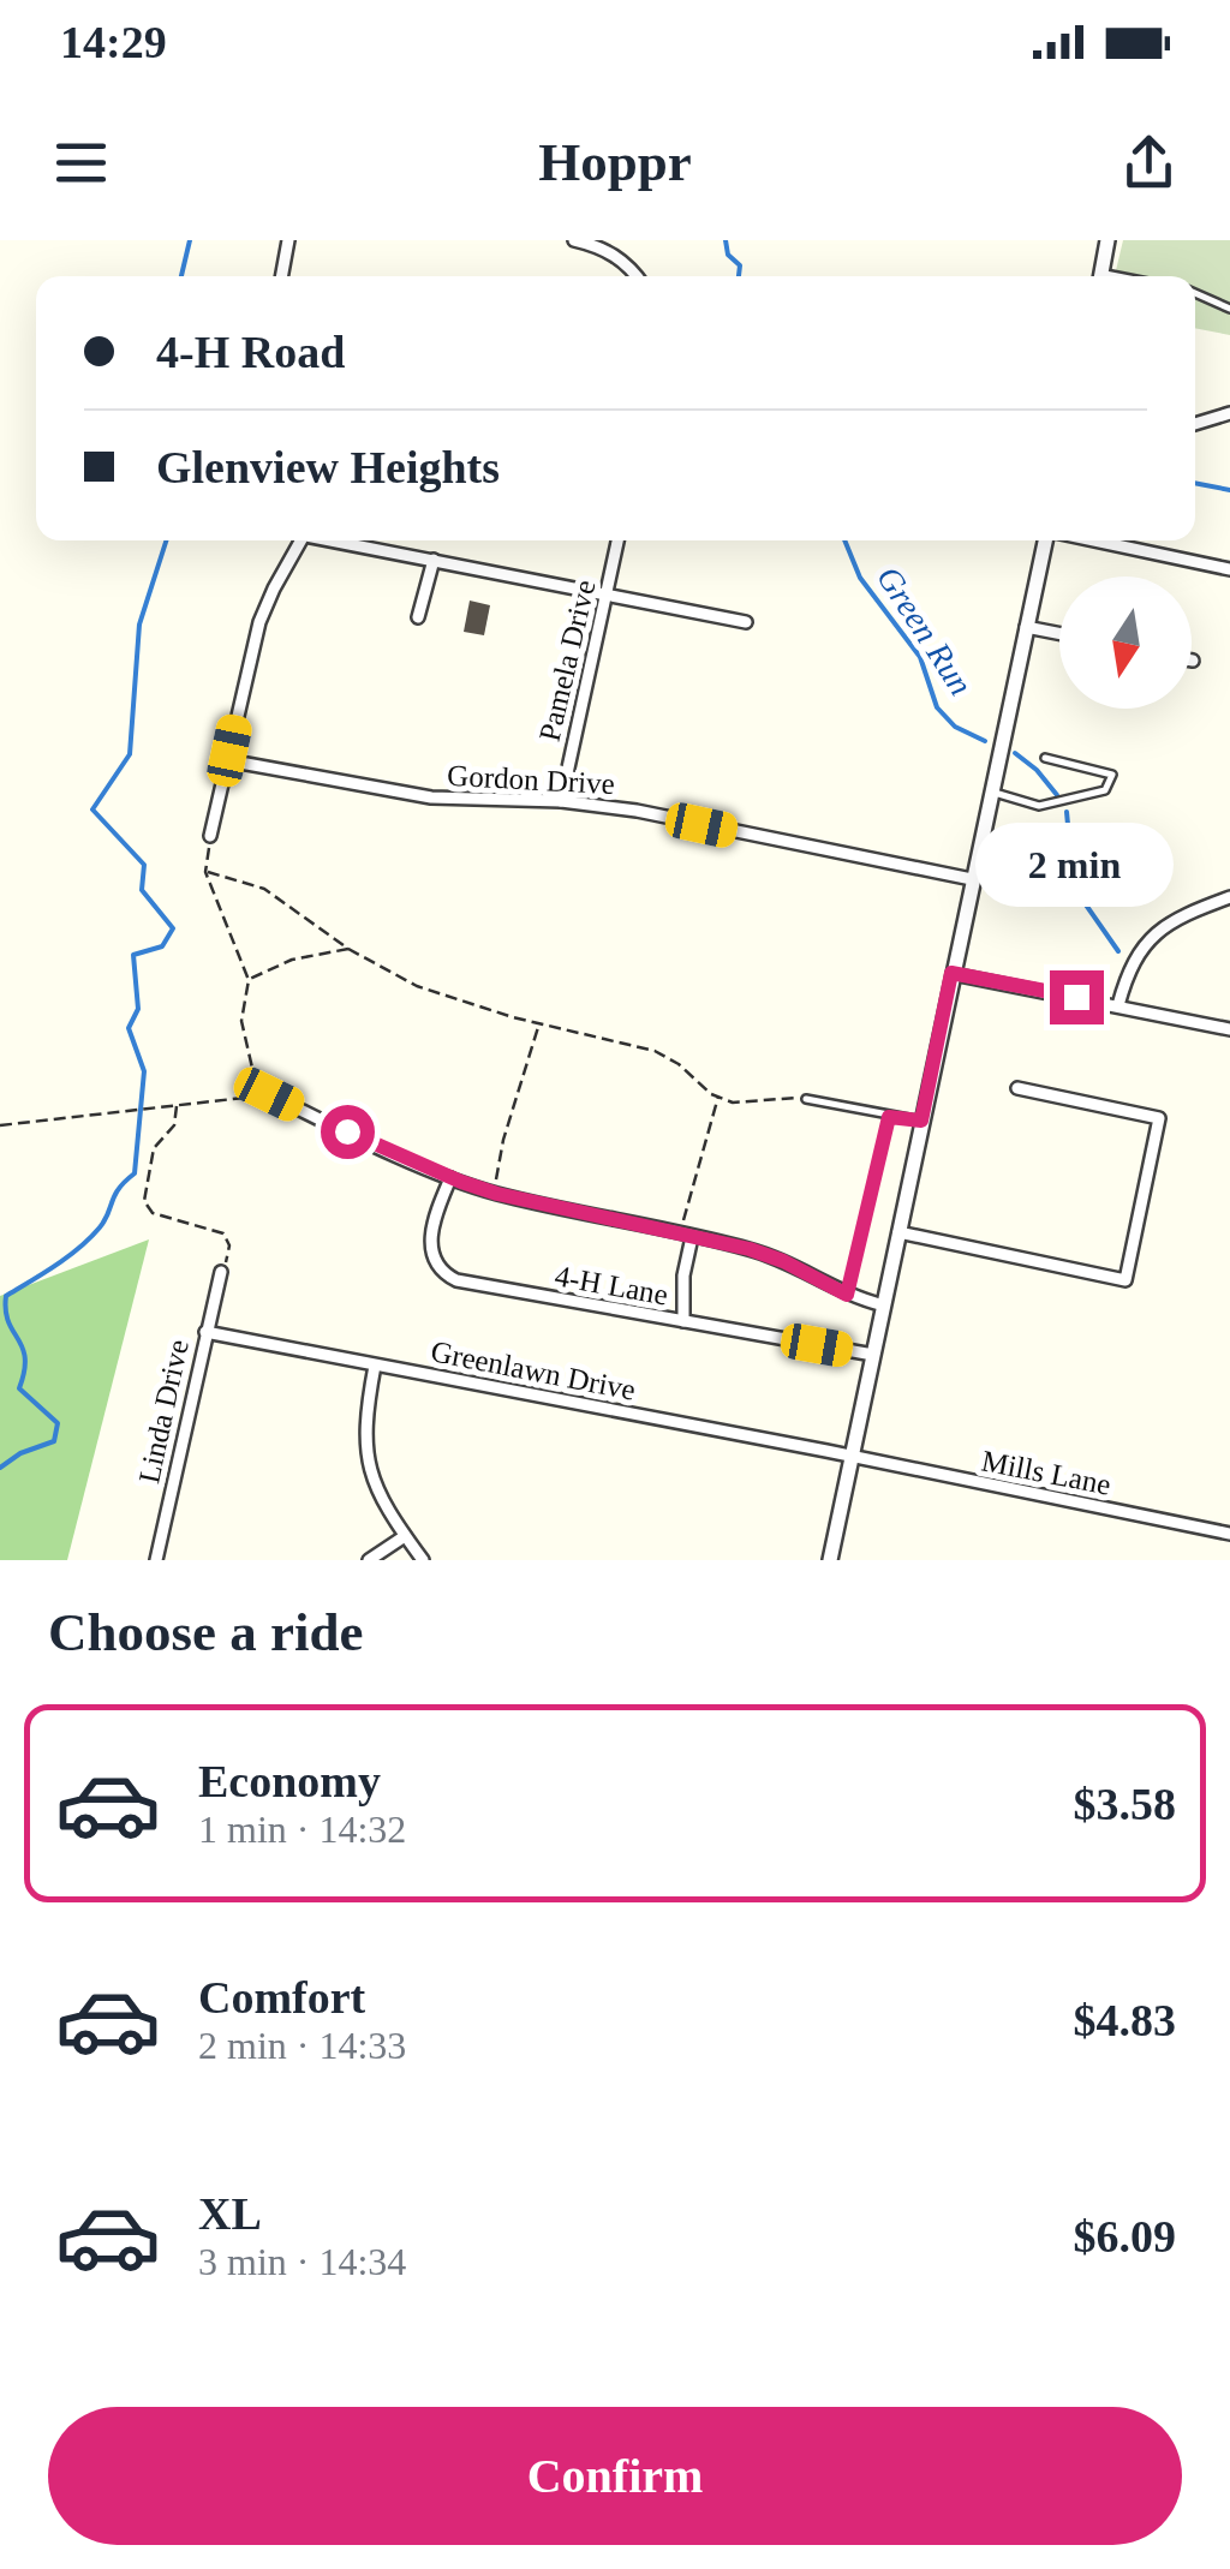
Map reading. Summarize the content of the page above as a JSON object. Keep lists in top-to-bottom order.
{
  "streets": {
    "street": [
      "Pamela Drive",
      "Gordon Drive",
      "4-H Lane",
      "Greenlawn Drive",
      "Linda Drive",
      "Mills Lane"
    ]
  },
  "crossings": [
    ["Pamela Drive", "Gordon Drive"],
    ["Greenlawn Drive", "Linda Drive"],
    ["Greenlawn Drive", "Mills Lane"]
  ],
  "water": ["Green Run"],
  "north": "bottom",
  "page": {
    "status": "14:29",
    "header": "Hoppr",
    "banner": ["4-H Road", "Glenview Heights"],
    "bubble": "2 min",
    "heading": "Choose a ride",
    "list": [
      {
        "name": "Economy",
        "note": "1 min · 14:32",
        "value": "$3.58"
      },
      {
        "name": "Comfort",
        "note": "2 min · 14:33",
        "value": "$4.83"
      },
      {
        "name": "XL",
        "note": "3 min · 14:34",
        "value": "$6.09"
      }
    ],
    "buttons": "Confirm"
  }
}
